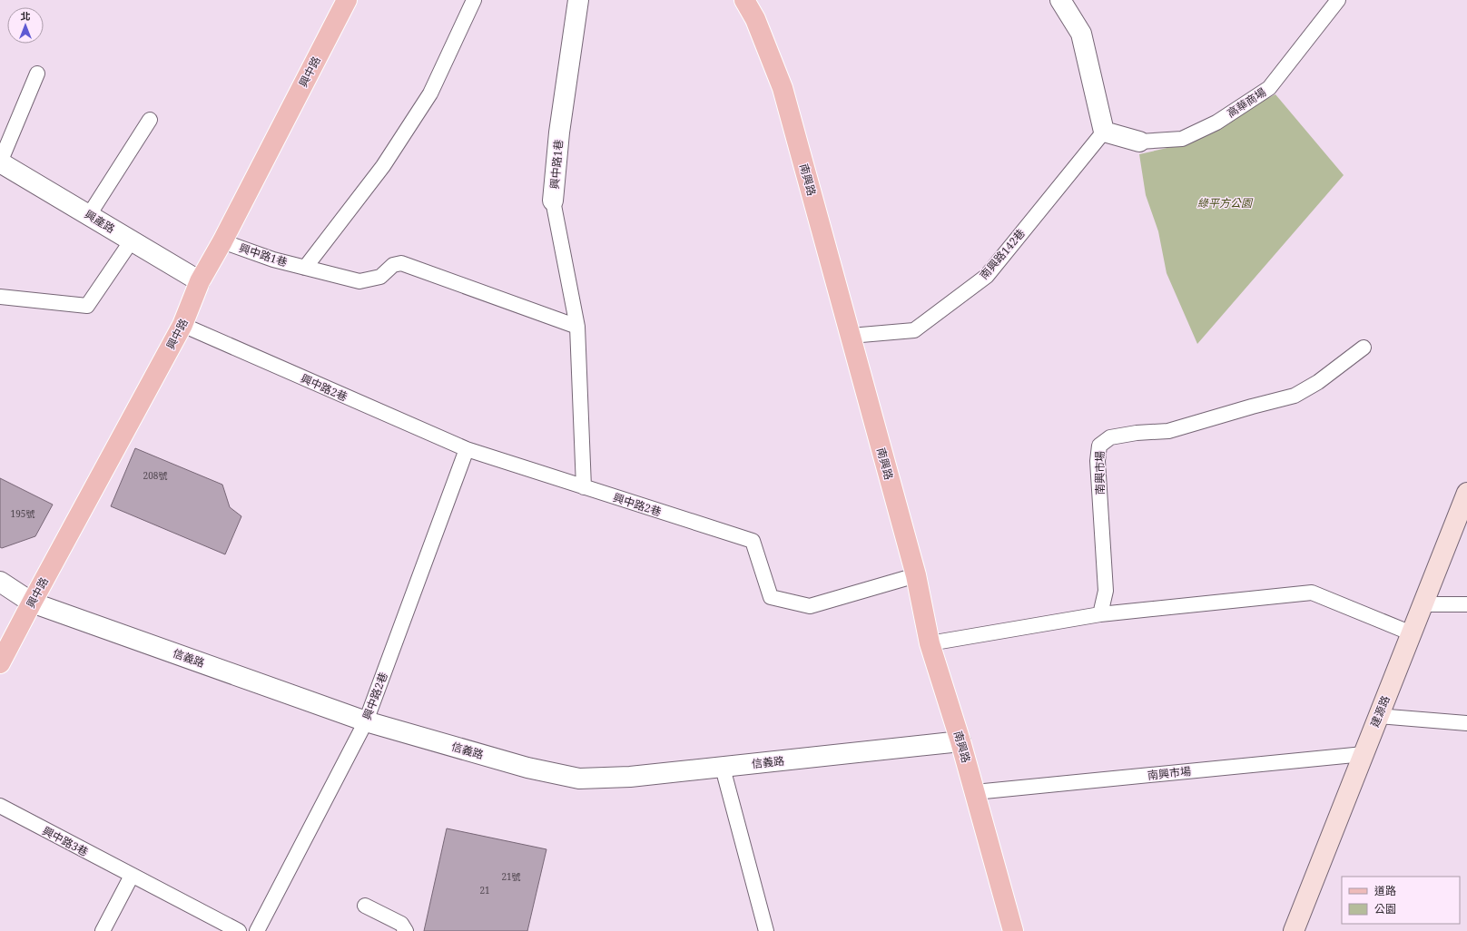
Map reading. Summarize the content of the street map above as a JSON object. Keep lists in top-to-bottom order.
{
  "streets": {
    "main road": ["興中路", "南興路"],
    "street": [
      "興中路1巷",
      "興產路",
      "信義路",
      "建源路"
    ],
    "lane": [
      "高華商場",
      "南興路142巷",
      "興中路2巷",
      "南興市場",
      "興中路3巷"
    ]
  },
  "crossings": [
    ["興中路", "興中路1巷"],
    ["興中路", "興產路"],
    ["興中路", "興中路2巷"],
    ["興中路", "信義路"],
    ["興中路1巷", "興中路2巷"],
    ["南興路", "南興路142巷"],
    ["南興路", "興中路2巷"],
    ["南興路", "南興市場"],
    ["南興路", "信義路"],
    ["興中路2巷", "信義路"],
    ["南興市場", "建源路"]
  ],
  "parks": ["綠平方公園"],
  "house_numbers": [
    "208號",
    "195號",
    "21號",
    "21"
  ],
  "legend": ["道路", "公園"],
  "north": "top"
}
